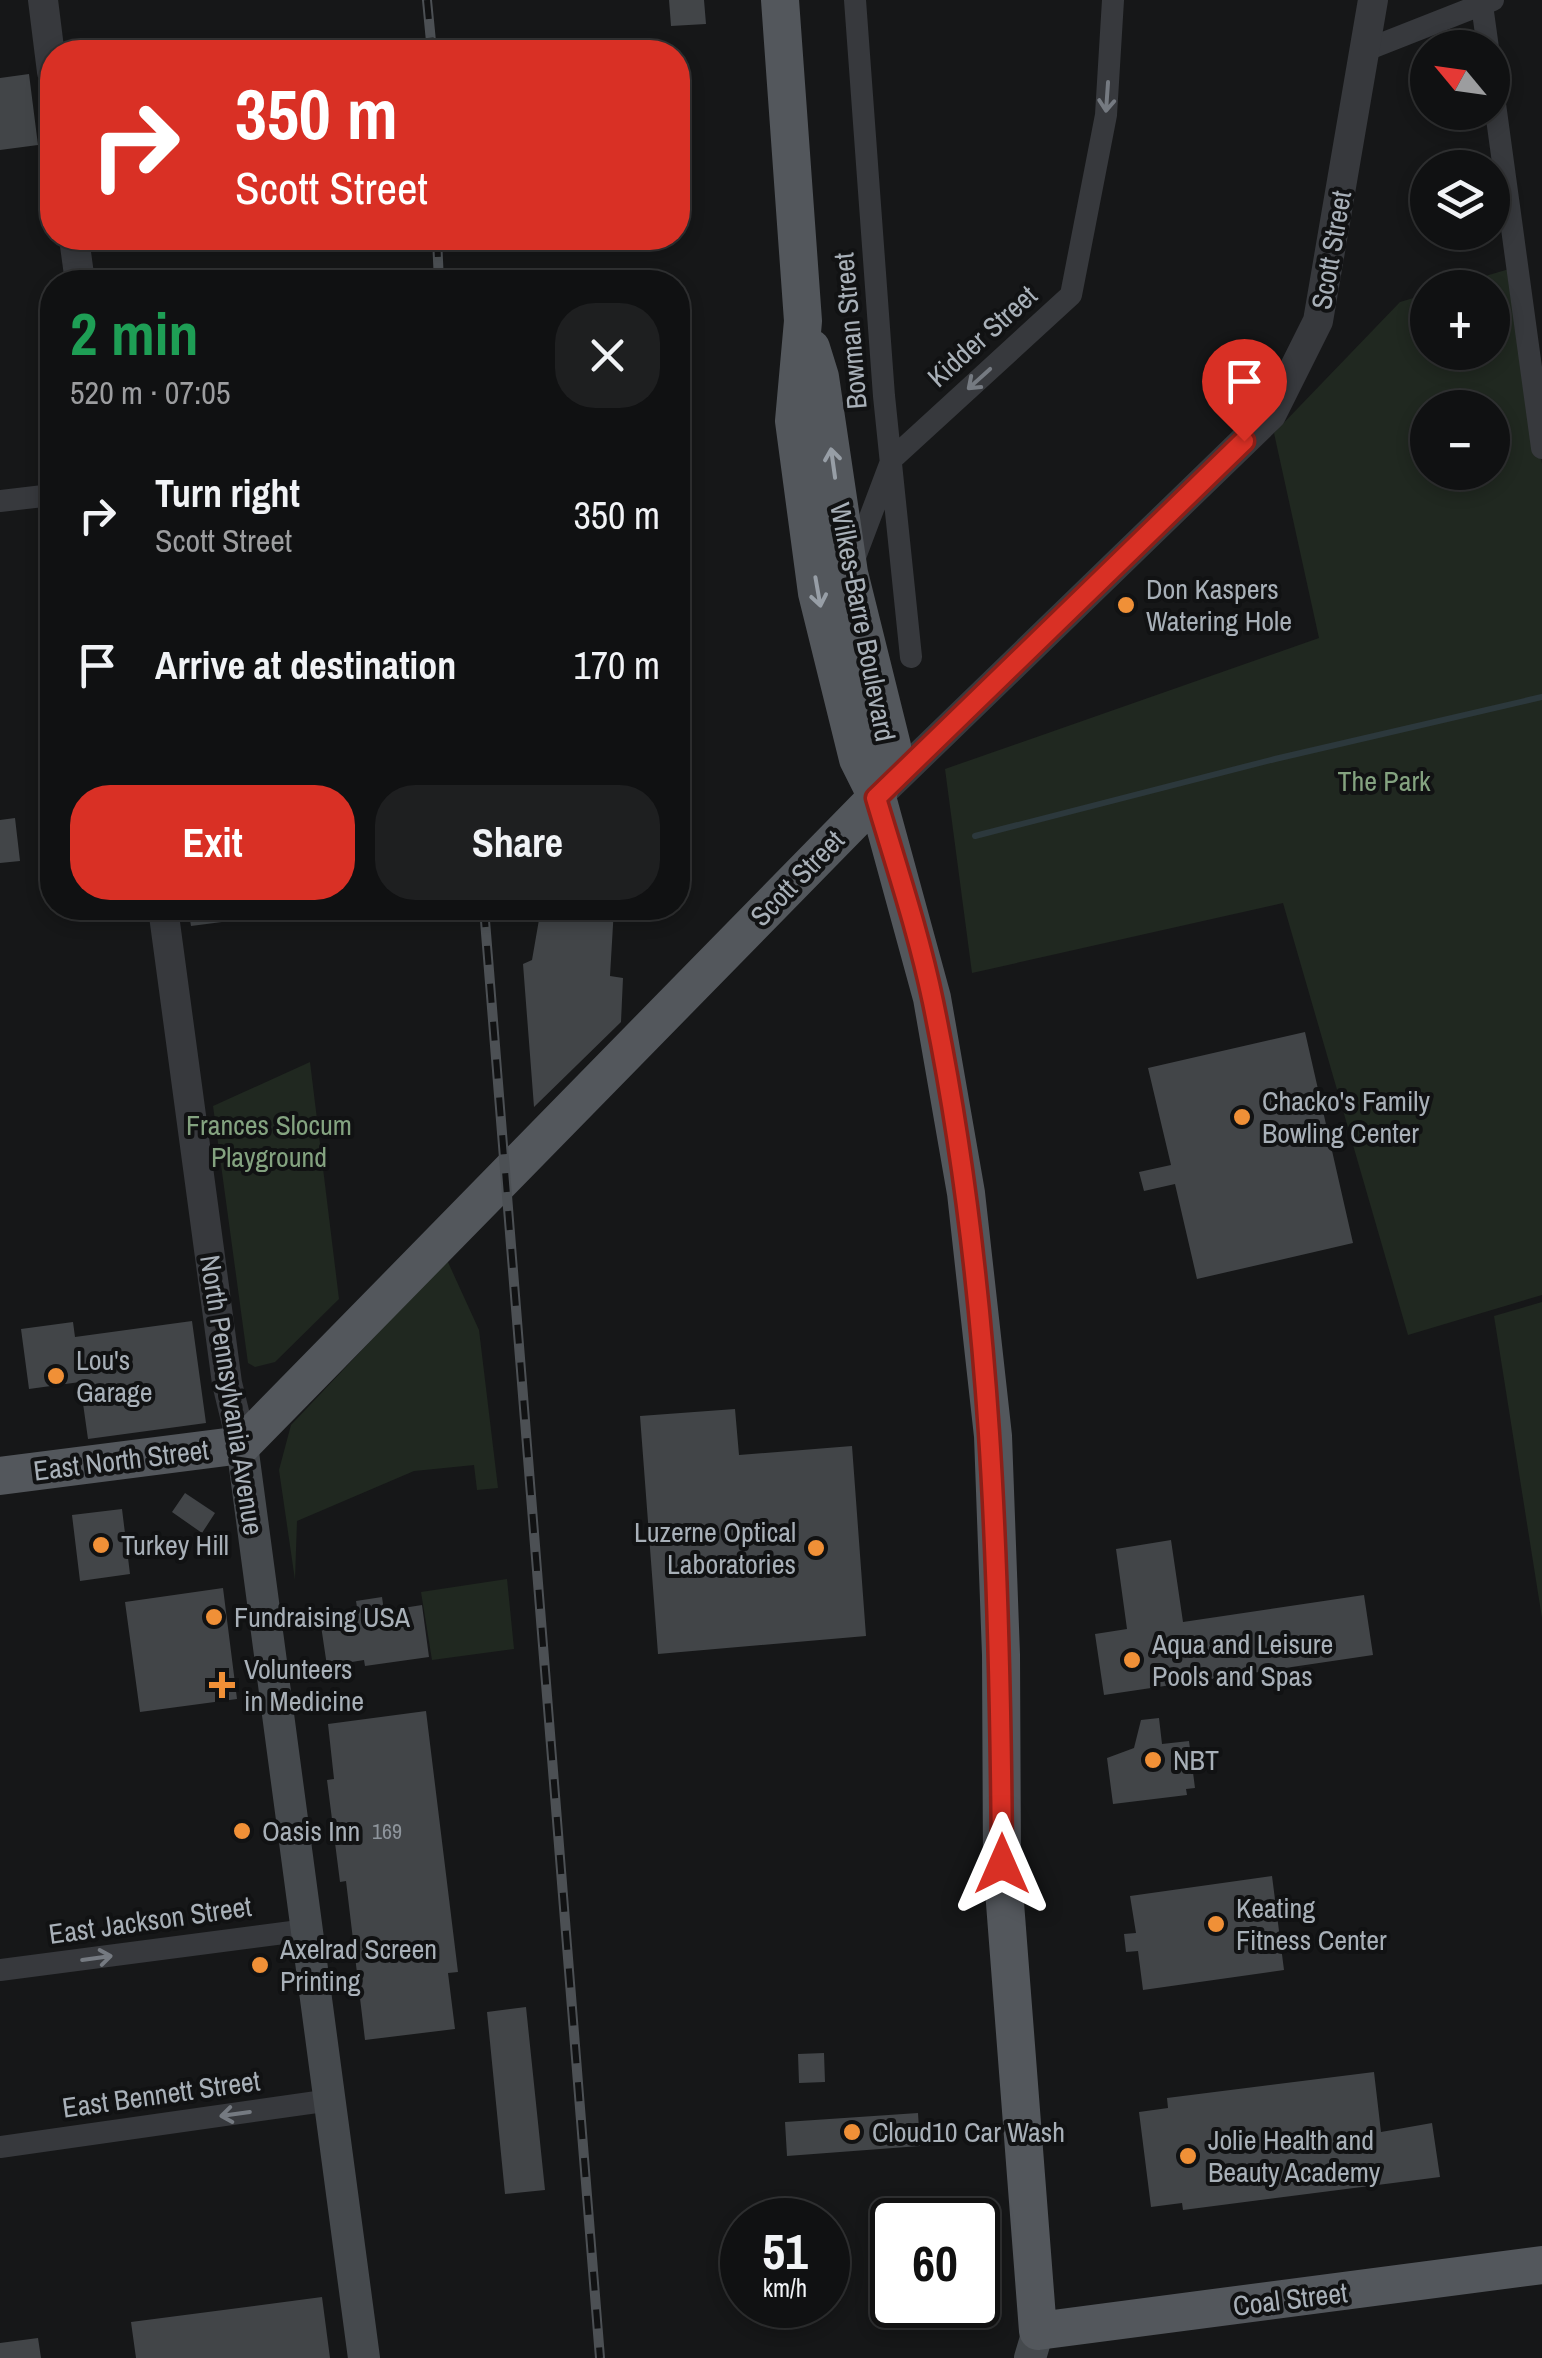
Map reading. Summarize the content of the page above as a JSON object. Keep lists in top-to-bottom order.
{
  "streets": {
    "main road": [
      "Scott Street",
      "Wilkes-Barre Boulevard",
      "North Pennsylvania Avenue",
      "East North Street",
      "Coal Street"
    ],
    "street": [
      "Bowman Street",
      "Kidder Street",
      "East Jackson Street",
      "East Bennett Street"
    ]
  },
  "crossings": [
    ["Scott Street", "Wilkes-Barre Boulevard"],
    ["Scott Street", "North Pennsylvania Avenue"],
    ["Scott Street", "East North Street"],
    ["Bowman Street", "Kidder Street"],
    ["Kidder Street", "Wilkes-Barre Boulevard"],
    ["North Pennsylvania Avenue", "East North Street"],
    ["North Pennsylvania Avenue", "East Jackson Street"],
    ["North Pennsylvania Avenue", "East Bennett Street"]
  ],
  "one_way": ["Kidder Street", "East Jackson Street", "East Bennett Street"],
  "parks": ["The Park", "Frances Slocum Playground"],
  "places": {
    "other": [
      "Don Kaspers Watering Hole",
      "Chacko's Family Bowling Center",
      "Lou's Garage",
      "Turkey Hill",
      "Luzerne Optical Laboratories",
      "Fundraising USA",
      "Aqua and Leisure Pools and Spas",
      "NBT",
      "Oasis Inn",
      "Keating Fitness Center",
      "Axelrad Screen Printing",
      "Cloud10 Car Wash",
      "Jolie Health and Beauty Academy"
    ],
    "health": ["Volunteers in Medicine"]
  },
  "house_numbers": ["169"],
  "north": "top left",
  "page": {
    "map_buttons": ["+", "−"],
    "turn": ["350 m", "Scott Street"],
    "heading": ["2 min", "520 m · 07:05"],
    "list": [
      {
        "name": "Turn right",
        "note": "Scott Street",
        "value": "350 m"
      },
      {
        "name": "Arrive at destination",
        "value": "170 m"
      }
    ],
    "buttons": ["Exit", "Share"],
    "speed": "51 km/h",
    "limit": "60"
  }
}
